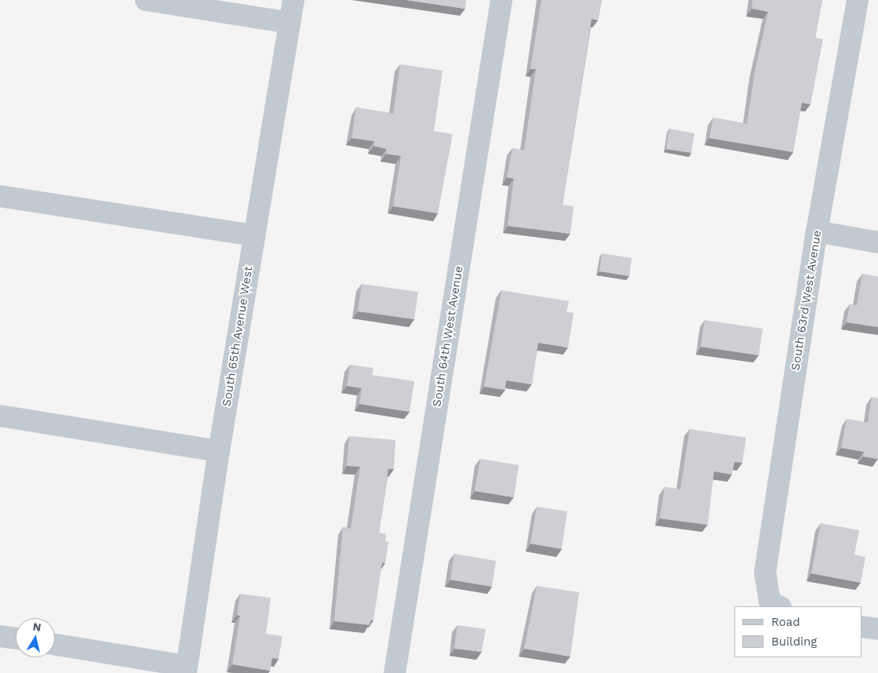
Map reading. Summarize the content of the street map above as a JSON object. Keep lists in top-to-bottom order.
{
  "streets": {
    "street": ["South 63rd West Avenue", "South 65th Avenue West", "South 64th West Avenue"]
  },
  "legend": ["Road", "Building"],
  "north": "top"
}
